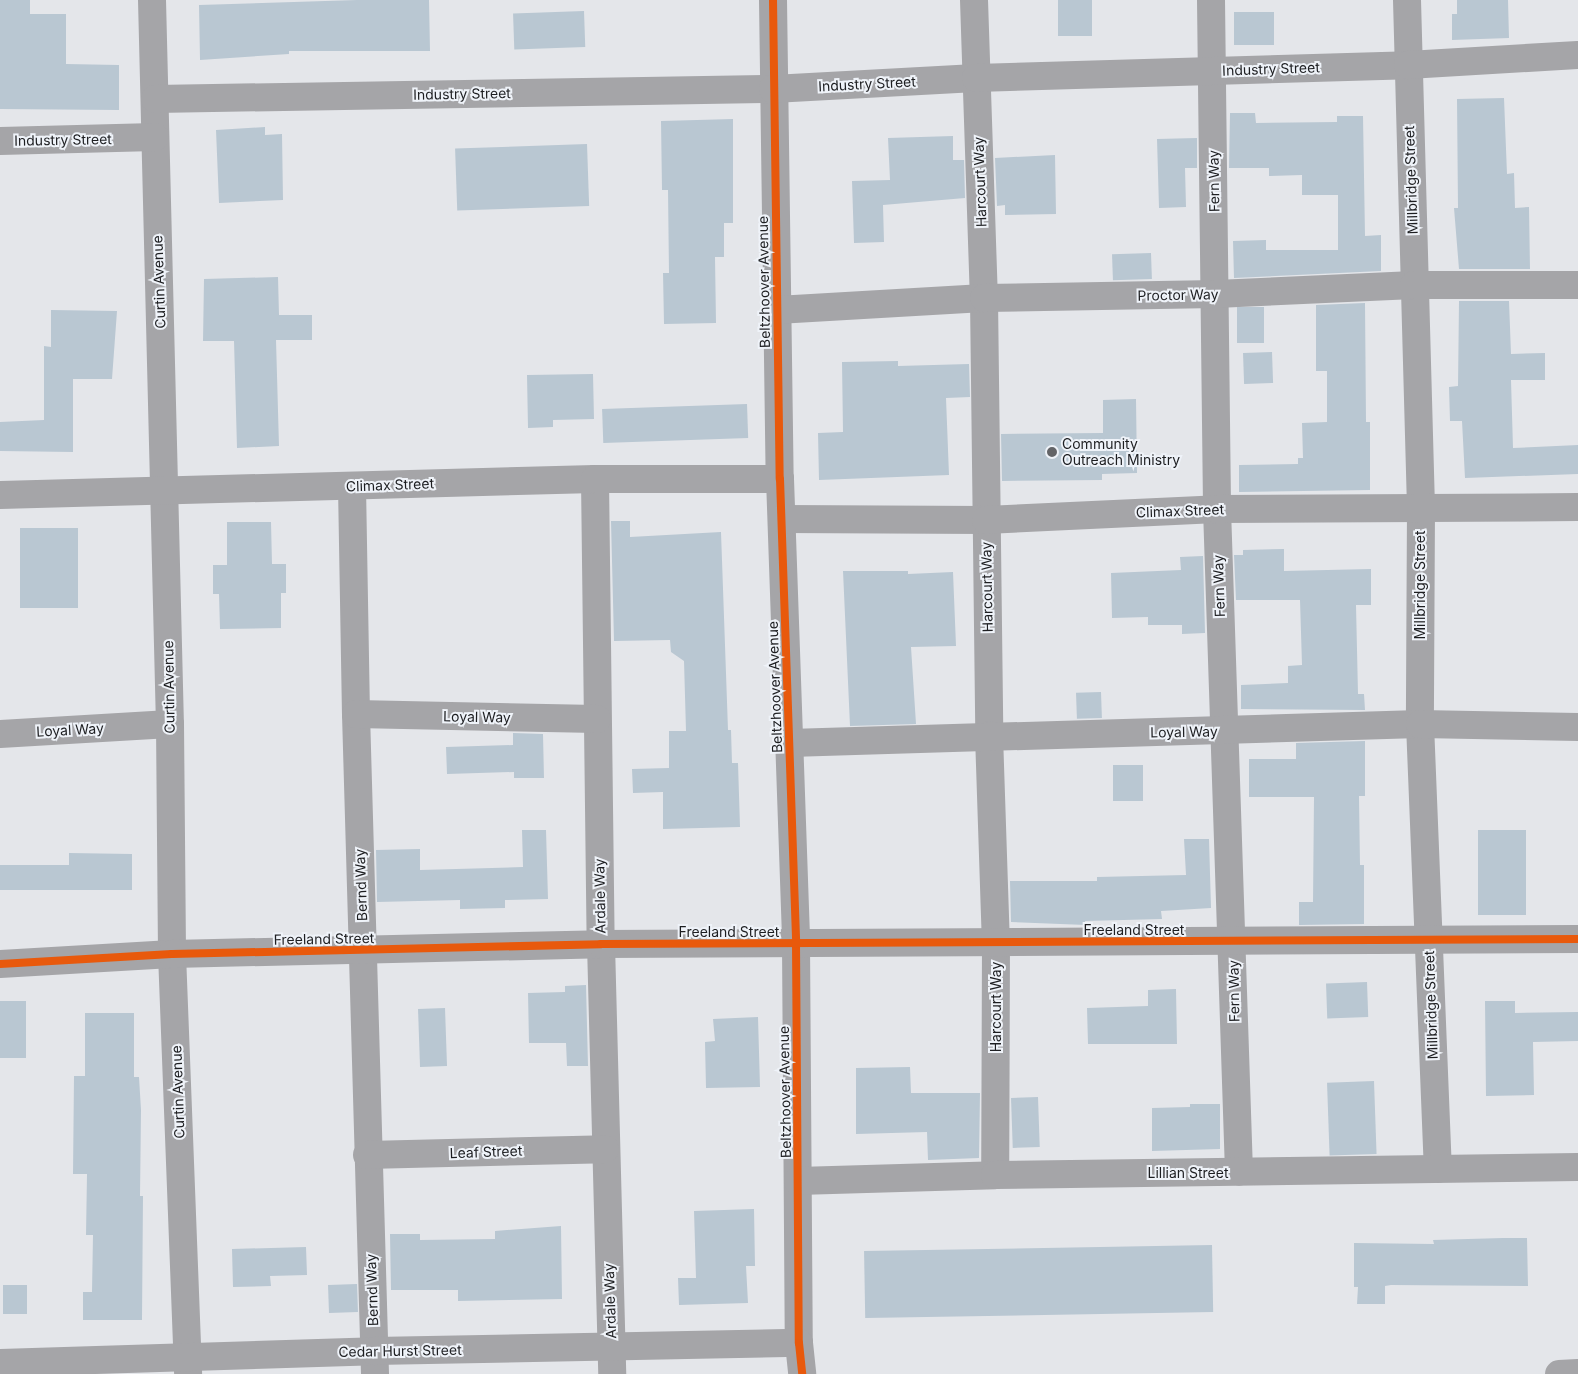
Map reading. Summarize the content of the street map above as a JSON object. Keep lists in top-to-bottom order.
{
  "streets": {
    "street": [
      "Industry Street",
      "Millbridge Street",
      "Fern Way",
      "Harcourt Way",
      "Curtin Avenue",
      "Beltzhoover Avenue",
      "Proctor Way",
      "Climax Street",
      "Loyal Way",
      "Bernd Way",
      "Ardale Way",
      "Freeland Street",
      "Leaf Street",
      "Lillian Street",
      "Cedar Hurst Street"
    ]
  },
  "crossings": [
    ["Industry Street", "Millbridge Street"],
    ["Industry Street", "Fern Way"],
    ["Industry Street", "Harcourt Way"],
    ["Industry Street", "Curtin Avenue"],
    ["Industry Street", "Beltzhoover Avenue"],
    ["Millbridge Street", "Proctor Way"],
    ["Millbridge Street", "Climax Street"],
    ["Millbridge Street", "Loyal Way"],
    ["Millbridge Street", "Freeland Street"],
    ["Millbridge Street", "Lillian Street"],
    ["Fern Way", "Proctor Way"],
    ["Fern Way", "Climax Street"],
    ["Fern Way", "Loyal Way"],
    ["Fern Way", "Freeland Street"],
    ["Fern Way", "Lillian Street"],
    ["Harcourt Way", "Proctor Way"],
    ["Harcourt Way", "Climax Street"],
    ["Harcourt Way", "Loyal Way"],
    ["Harcourt Way", "Freeland Street"],
    ["Harcourt Way", "Lillian Street"],
    ["Curtin Avenue", "Climax Street"],
    ["Curtin Avenue", "Loyal Way"],
    ["Curtin Avenue", "Freeland Street"],
    ["Curtin Avenue", "Cedar Hurst Street"],
    ["Beltzhoover Avenue", "Proctor Way"],
    ["Beltzhoover Avenue", "Climax Street"],
    ["Beltzhoover Avenue", "Loyal Way"],
    ["Beltzhoover Avenue", "Freeland Street"],
    ["Beltzhoover Avenue", "Lillian Street"],
    ["Beltzhoover Avenue", "Cedar Hurst Street"],
    ["Climax Street", "Bernd Way"],
    ["Climax Street", "Ardale Way"],
    ["Loyal Way", "Bernd Way"],
    ["Loyal Way", "Ardale Way"],
    ["Bernd Way", "Freeland Street"],
    ["Bernd Way", "Leaf Street"],
    ["Bernd Way", "Cedar Hurst Street"],
    ["Ardale Way", "Freeland Street"],
    ["Ardale Way", "Leaf Street"],
    ["Ardale Way", "Cedar Hurst Street"]
  ],
  "places": ["Community Outreach Ministry"]
}
